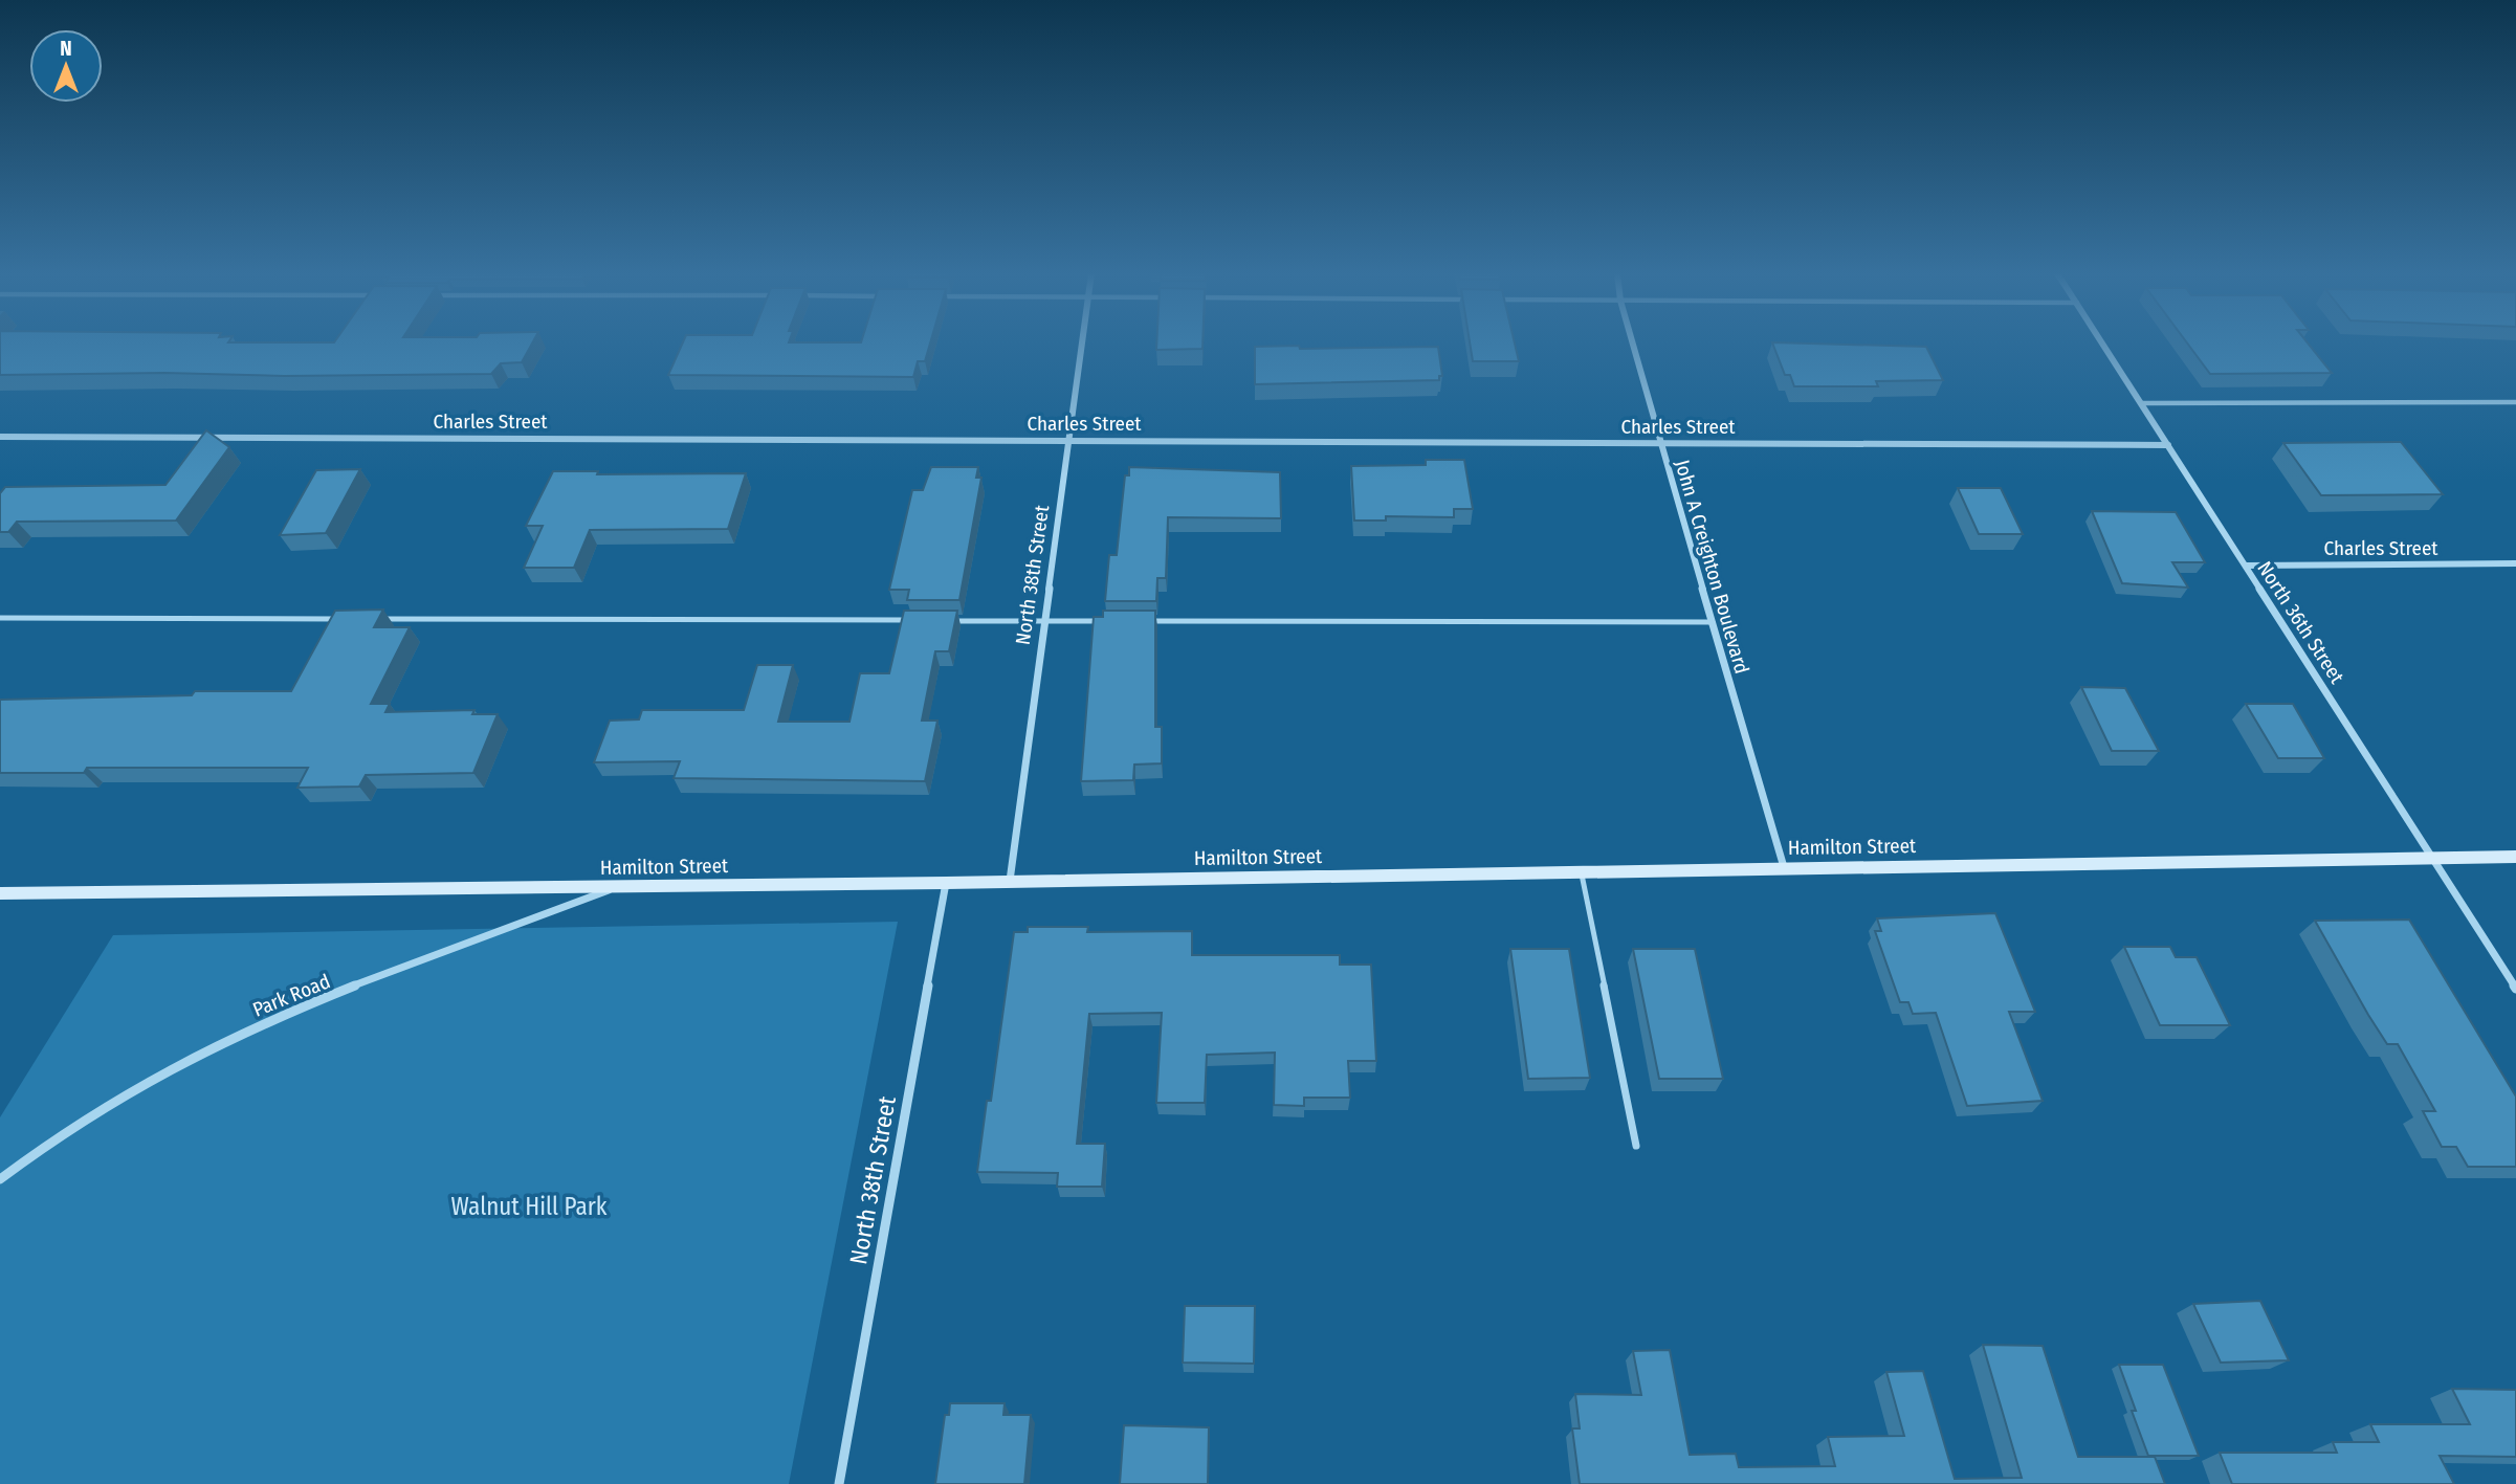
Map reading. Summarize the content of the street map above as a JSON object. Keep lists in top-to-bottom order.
{
  "streets": {
    "main road": ["Hamilton Street"],
    "street": [
      "Charles Street",
      "John A Creighton Boulevard",
      "North 38th Street",
      "North 36th Street",
      "Park Road"
    ]
  },
  "crossings": [
    ["Charles Street", "John A Creighton Boulevard"],
    ["Charles Street", "North 38th Street"],
    ["Charles Street", "North 36th Street"],
    ["John A Creighton Boulevard", "Hamilton Street"],
    ["North 38th Street", "Hamilton Street"],
    ["North 36th Street", "Hamilton Street"],
    ["Hamilton Street", "Park Road"]
  ],
  "parks": ["Walnut Hill Park"],
  "north": "top"
}
